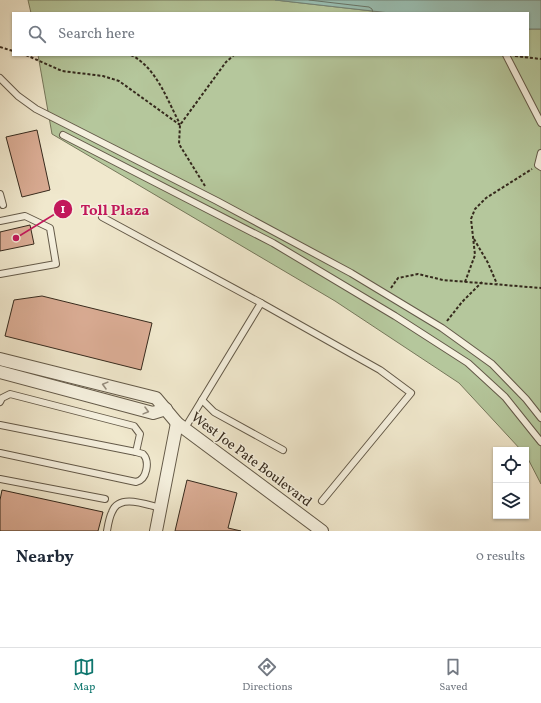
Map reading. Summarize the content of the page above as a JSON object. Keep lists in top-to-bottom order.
{
  "streets": {
    "street": ["West Joe Pate Boulevard"]
  },
  "places": ["Toll Plaza"],
  "page": {
    "search": "Search here",
    "heading": ["Nearby", "0 results"],
    "nav": ["Map", "Directions", "Saved"]
  }
}
